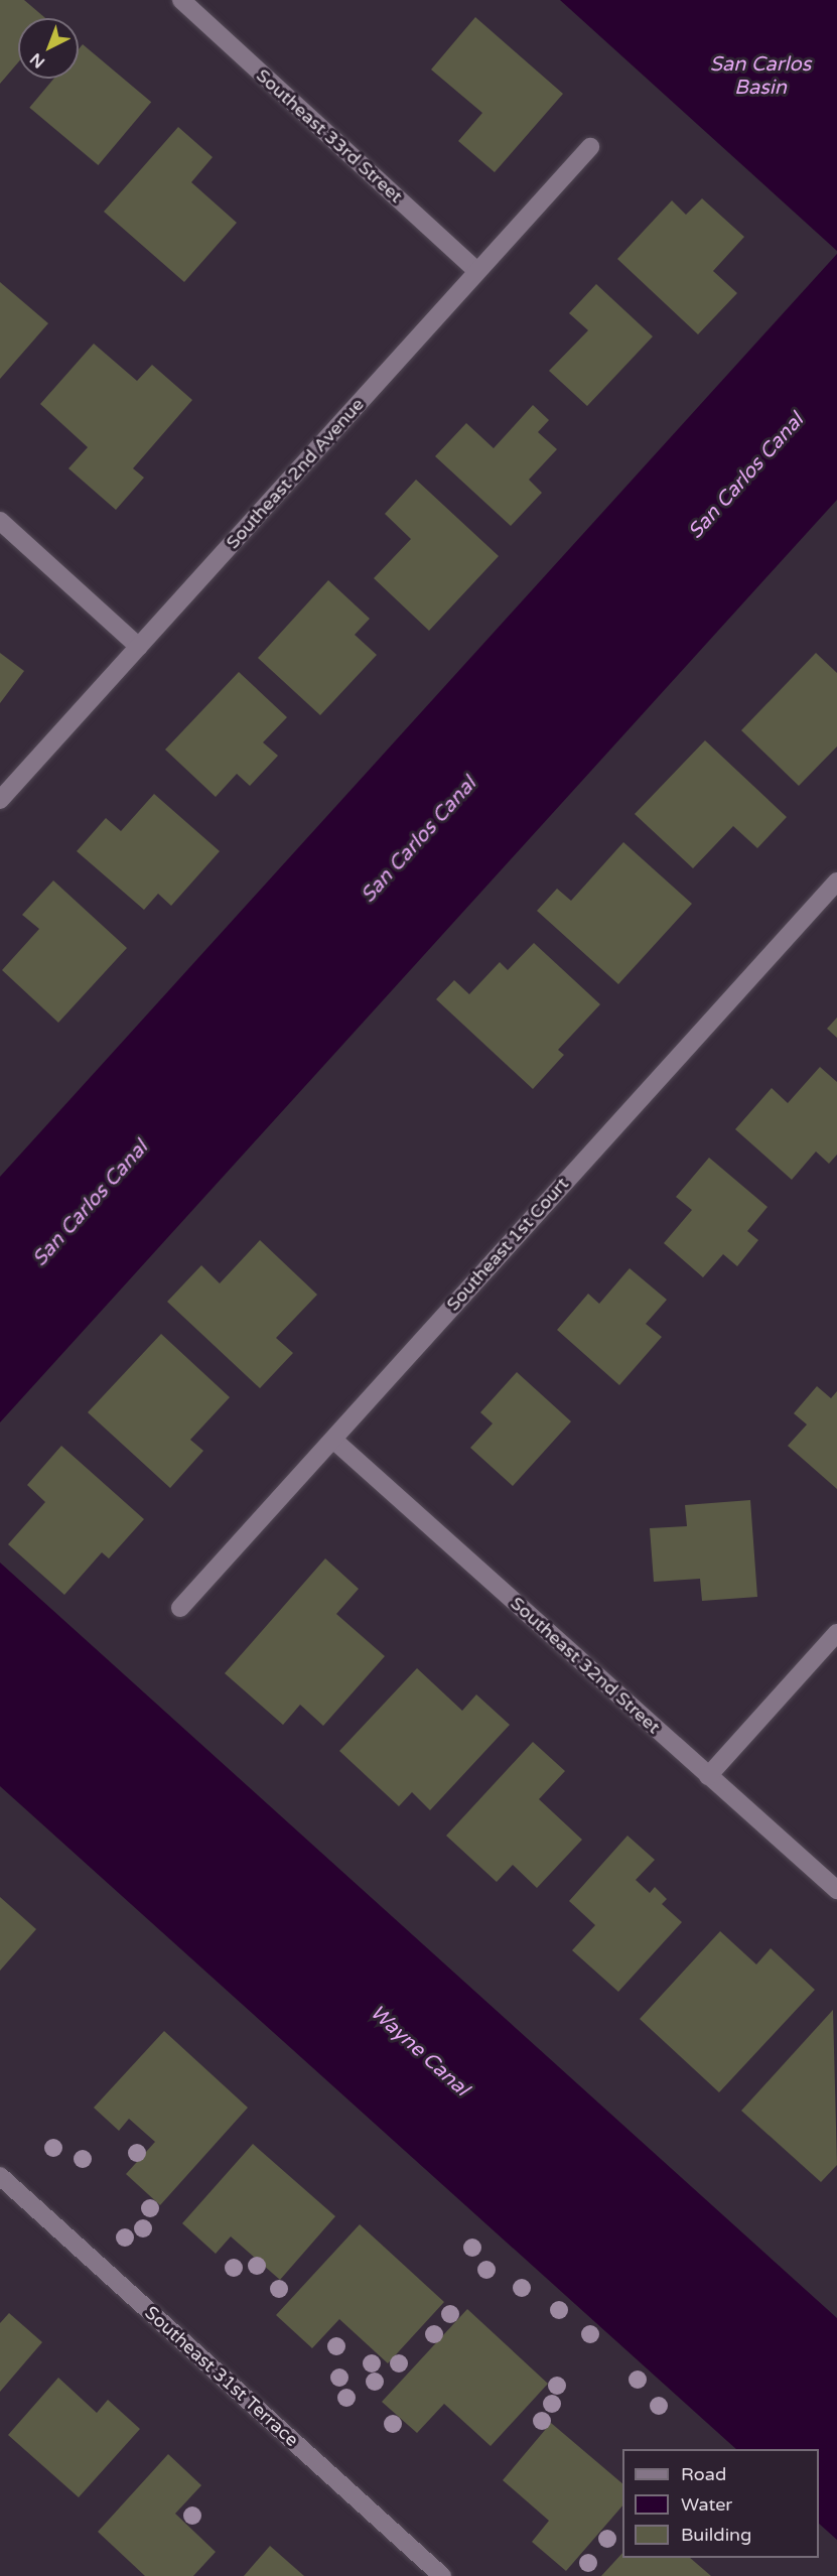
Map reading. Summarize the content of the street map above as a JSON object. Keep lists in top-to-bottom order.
{
  "streets": {
    "street": [
      "Southeast 33rd Street",
      "Southeast 2nd Avenue",
      "Southeast 1st Court",
      "Southeast 32nd Street",
      "Southeast 31st Terrace"
    ]
  },
  "crossings": [
    ["Southeast 33rd Street", "Southeast 2nd Avenue"],
    ["Southeast 1st Court", "Southeast 32nd Street"]
  ],
  "water": ["San Carlos Basin", "San Carlos Canal", "Wayne Canal"],
  "legend": ["Road", "Water", "Building"],
  "north": "bottom left"
}
